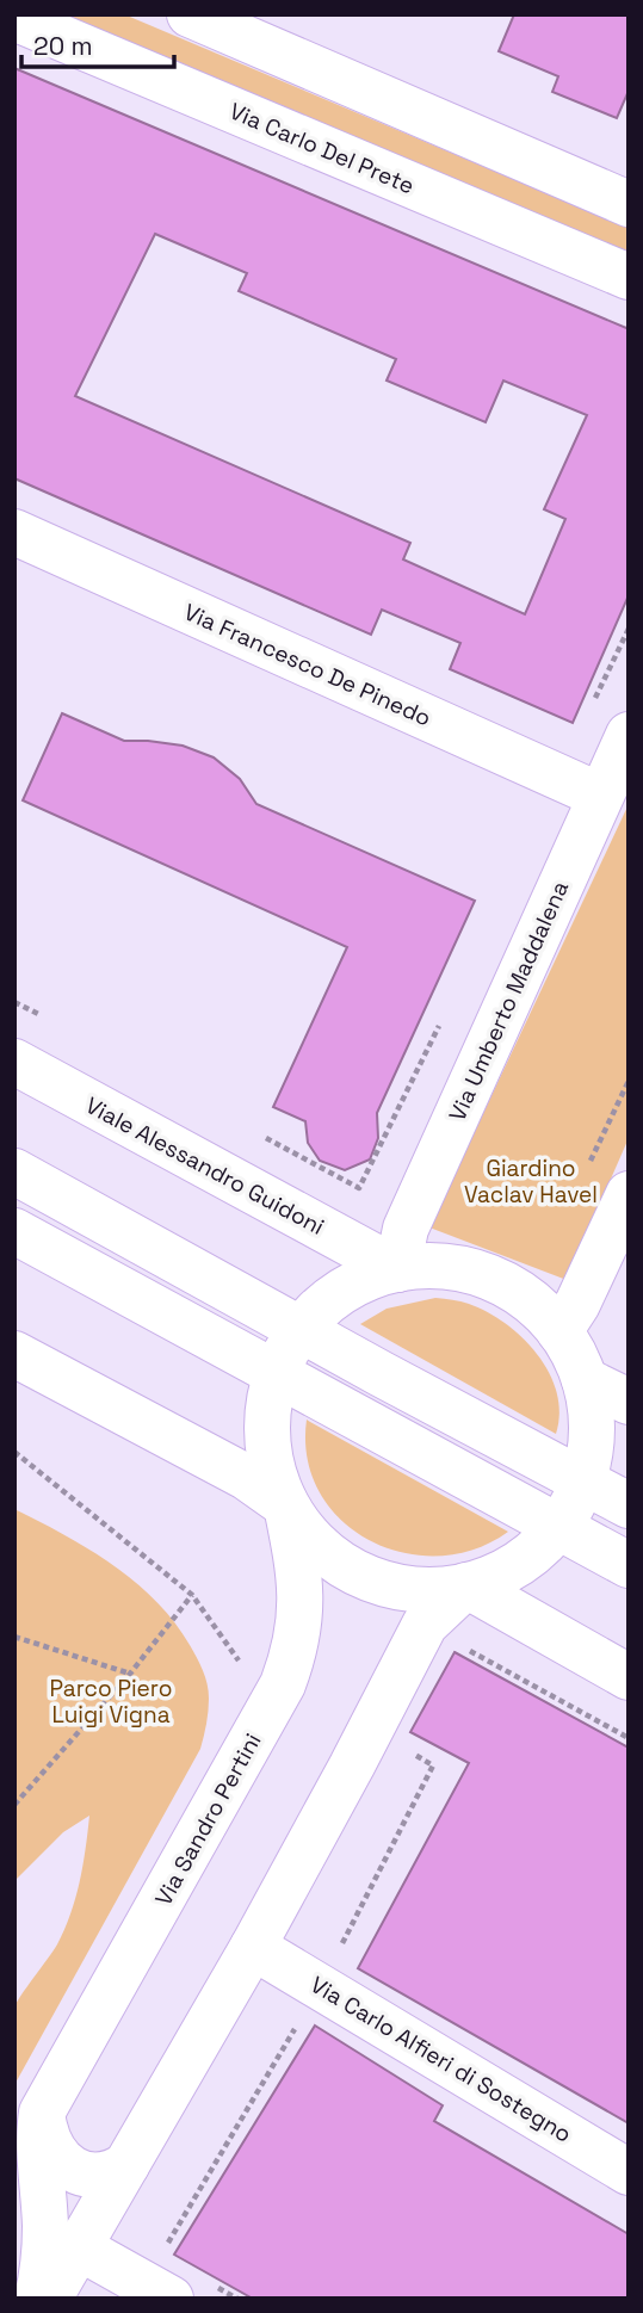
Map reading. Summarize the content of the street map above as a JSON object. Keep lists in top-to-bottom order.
{
  "streets": {
    "street": [
      "Via Carlo Del Prete",
      "Via Francesco De Pinedo",
      "Via Umberto Maddalena",
      "Viale Alessandro Guidoni",
      "Via Sandro Pertini",
      "Via Carlo Alfieri di Sostegno"
    ]
  },
  "crossings": [
    ["Via Francesco De Pinedo", "Via Umberto Maddalena"],
    ["Via Umberto Maddalena", "Viale Alessandro Guidoni"]
  ],
  "parks": ["Giardino Vaclav Havel", "Parco Piero Luigi Vigna"],
  "scale_bar": "20 m"
}
